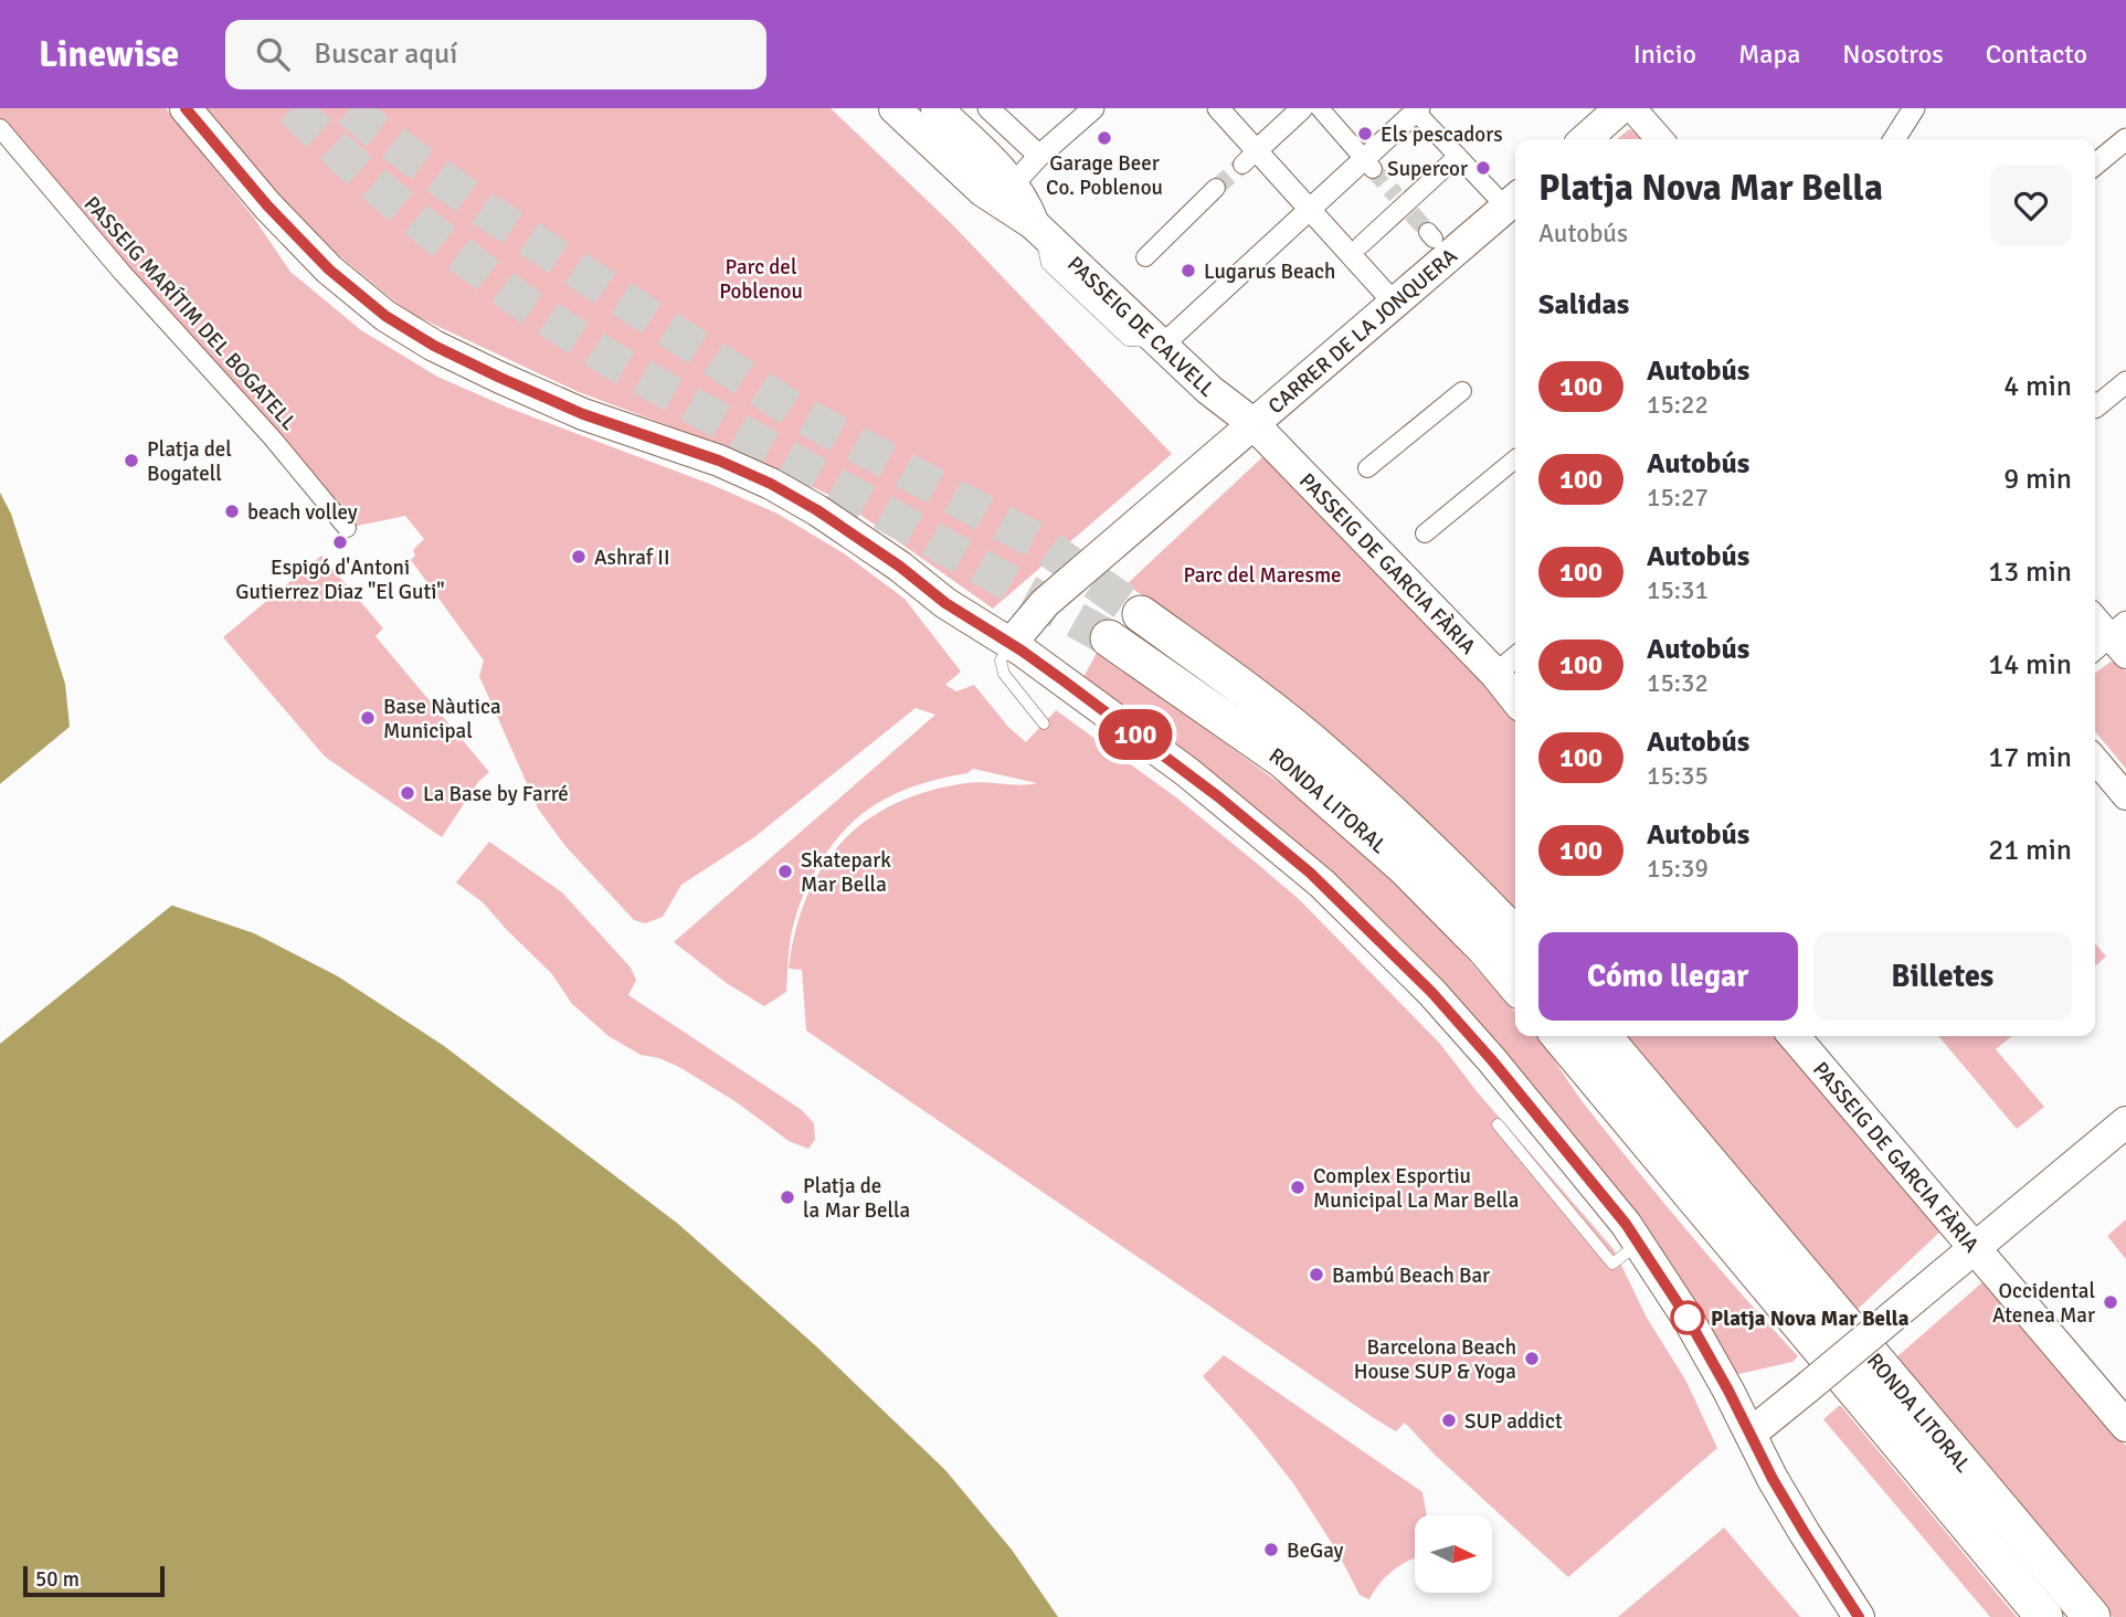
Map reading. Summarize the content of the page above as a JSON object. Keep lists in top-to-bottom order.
{
  "streets": {
    "highway": ["RONDA LITORAL"],
    "main road": ["PASSEIG DE CALVELL", "CARRER DE LA JONQUERA", "PASSEIG DE GARCIA FÀRIA"],
    "street": ["PASSEIG MARÍTIM DEL BOGATELL"]
  },
  "crossings": [
    ["PASSEIG DE CALVELL", "CARRER DE LA JONQUERA"],
    ["PASSEIG DE CALVELL", "PASSEIG DE GARCIA FÀRIA"],
    ["CARRER DE LA JONQUERA", "PASSEIG DE GARCIA FÀRIA"]
  ],
  "parks": ["Parc del Poblenou", "Parc del Maresme"],
  "places": [
    "Els pescadors",
    "Garage Beer Co. Poblenou",
    "Supercor",
    "Lugarus Beach",
    "Platja del Bogatell",
    "beach volley",
    "Espigó d'Antoni Gutierrez Diaz \"El Guti\"",
    "Ashraf II",
    "Base Nàutica Municipal",
    "La Base by Farré",
    "Skatepark Mar Bella",
    "Complex Esportiu Municipal La Mar Bella",
    "Platja de la Mar Bella",
    "Bambú Beach Bar",
    "Occidental Atenea Mar",
    "Platja Nova Mar Bella",
    "Barcelona Beach House SUP & Yoga",
    "SUP addict",
    "BeGay"
  ],
  "lines": ["bus line 100"],
  "scale_bar": "50 m",
  "north": "right",
  "page": {
    "header": "Linewise",
    "search": "Buscar aquí",
    "nav": [
      "Inicio",
      "Mapa",
      "Nosotros",
      "Contacto"
    ],
    "on_map": "100",
    "heading": [
      ["Platja Nova Mar Bella", "Autobús"],
      "Salidas"
    ],
    "list": [
      {
        "mark": "100",
        "name": "Autobús",
        "note": "15:22",
        "value": "4 min"
      },
      {
        "mark": "100",
        "name": "Autobús",
        "note": "15:27",
        "value": "9 min"
      },
      {
        "mark": "100",
        "name": "Autobús",
        "note": "15:31",
        "value": "13 min"
      },
      {
        "mark": "100",
        "name": "Autobús",
        "note": "15:32",
        "value": "14 min"
      },
      {
        "mark": "100",
        "name": "Autobús",
        "note": "15:35",
        "value": "17 min"
      },
      {
        "mark": "100",
        "name": "Autobús",
        "note": "15:39",
        "value": "21 min"
      }
    ],
    "buttons": ["Cómo llegar", "Billetes"],
    "scale": "50 m"
  }
}
